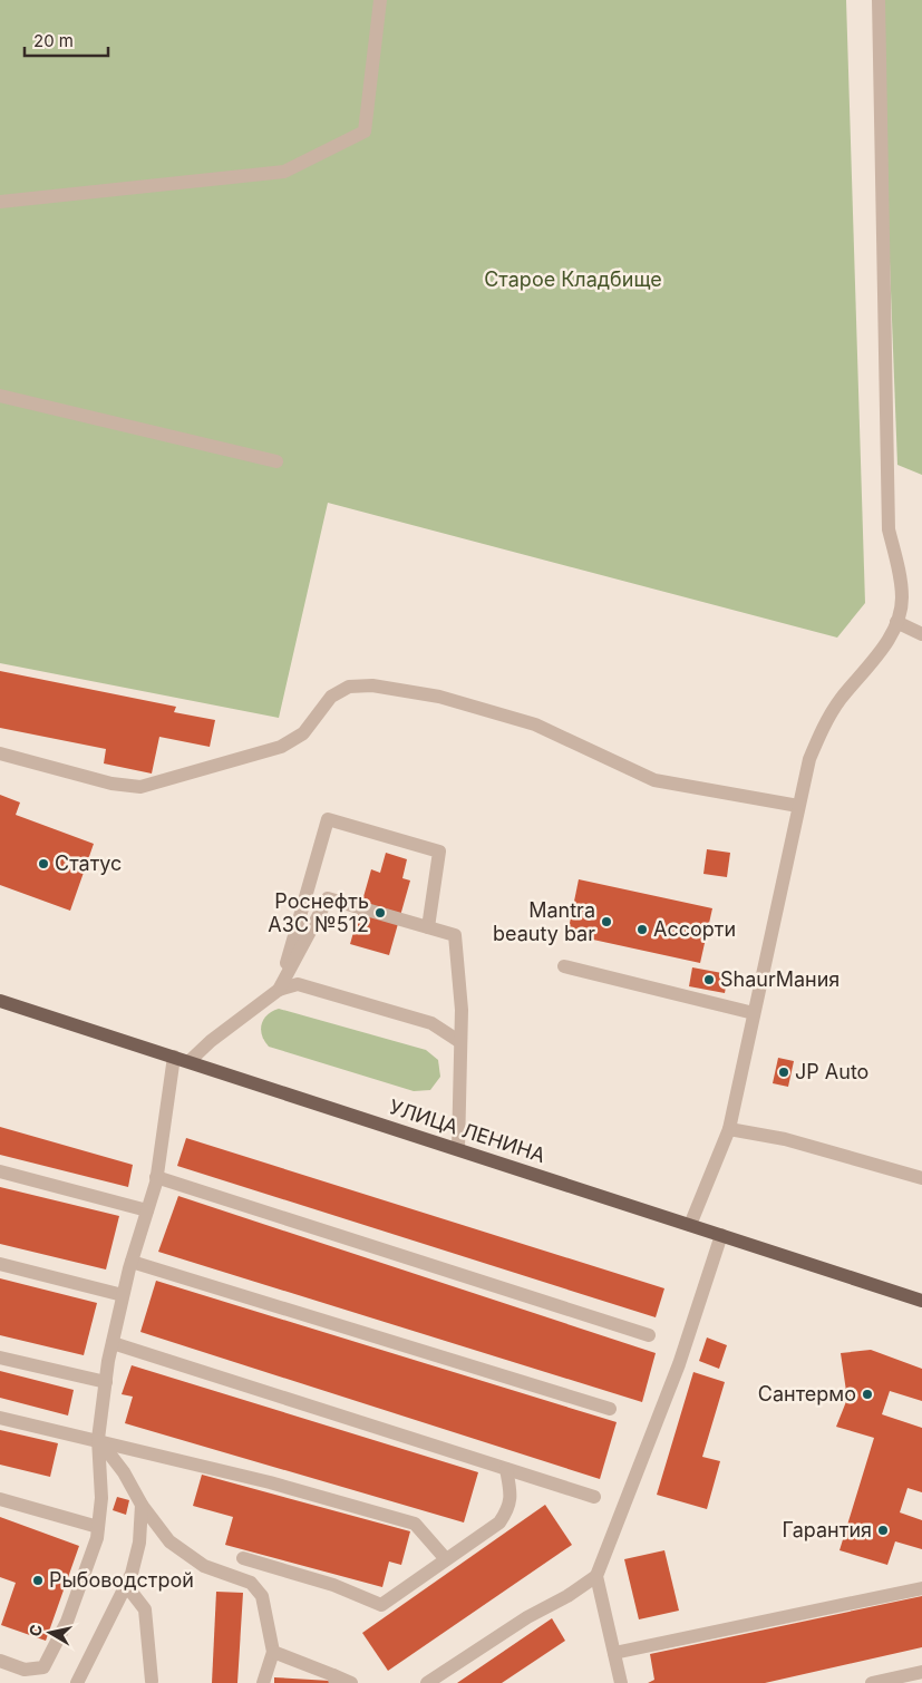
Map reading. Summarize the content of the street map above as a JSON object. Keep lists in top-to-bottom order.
{
  "streets": {
    "main road": ["УЛИЦА ЛЕНИНА"]
  },
  "parks": ["Старое Кладбище"],
  "places": [
    "Статус",
    "Роснефть АЗС №512",
    "Mantra beauty bar",
    "Ассорти",
    "ShaurМания",
    "JP Auto",
    "Сантермо",
    "Гарантия",
    "Рыбоводстрой"
  ],
  "scale_bar": "20 m",
  "north": "left"
}
